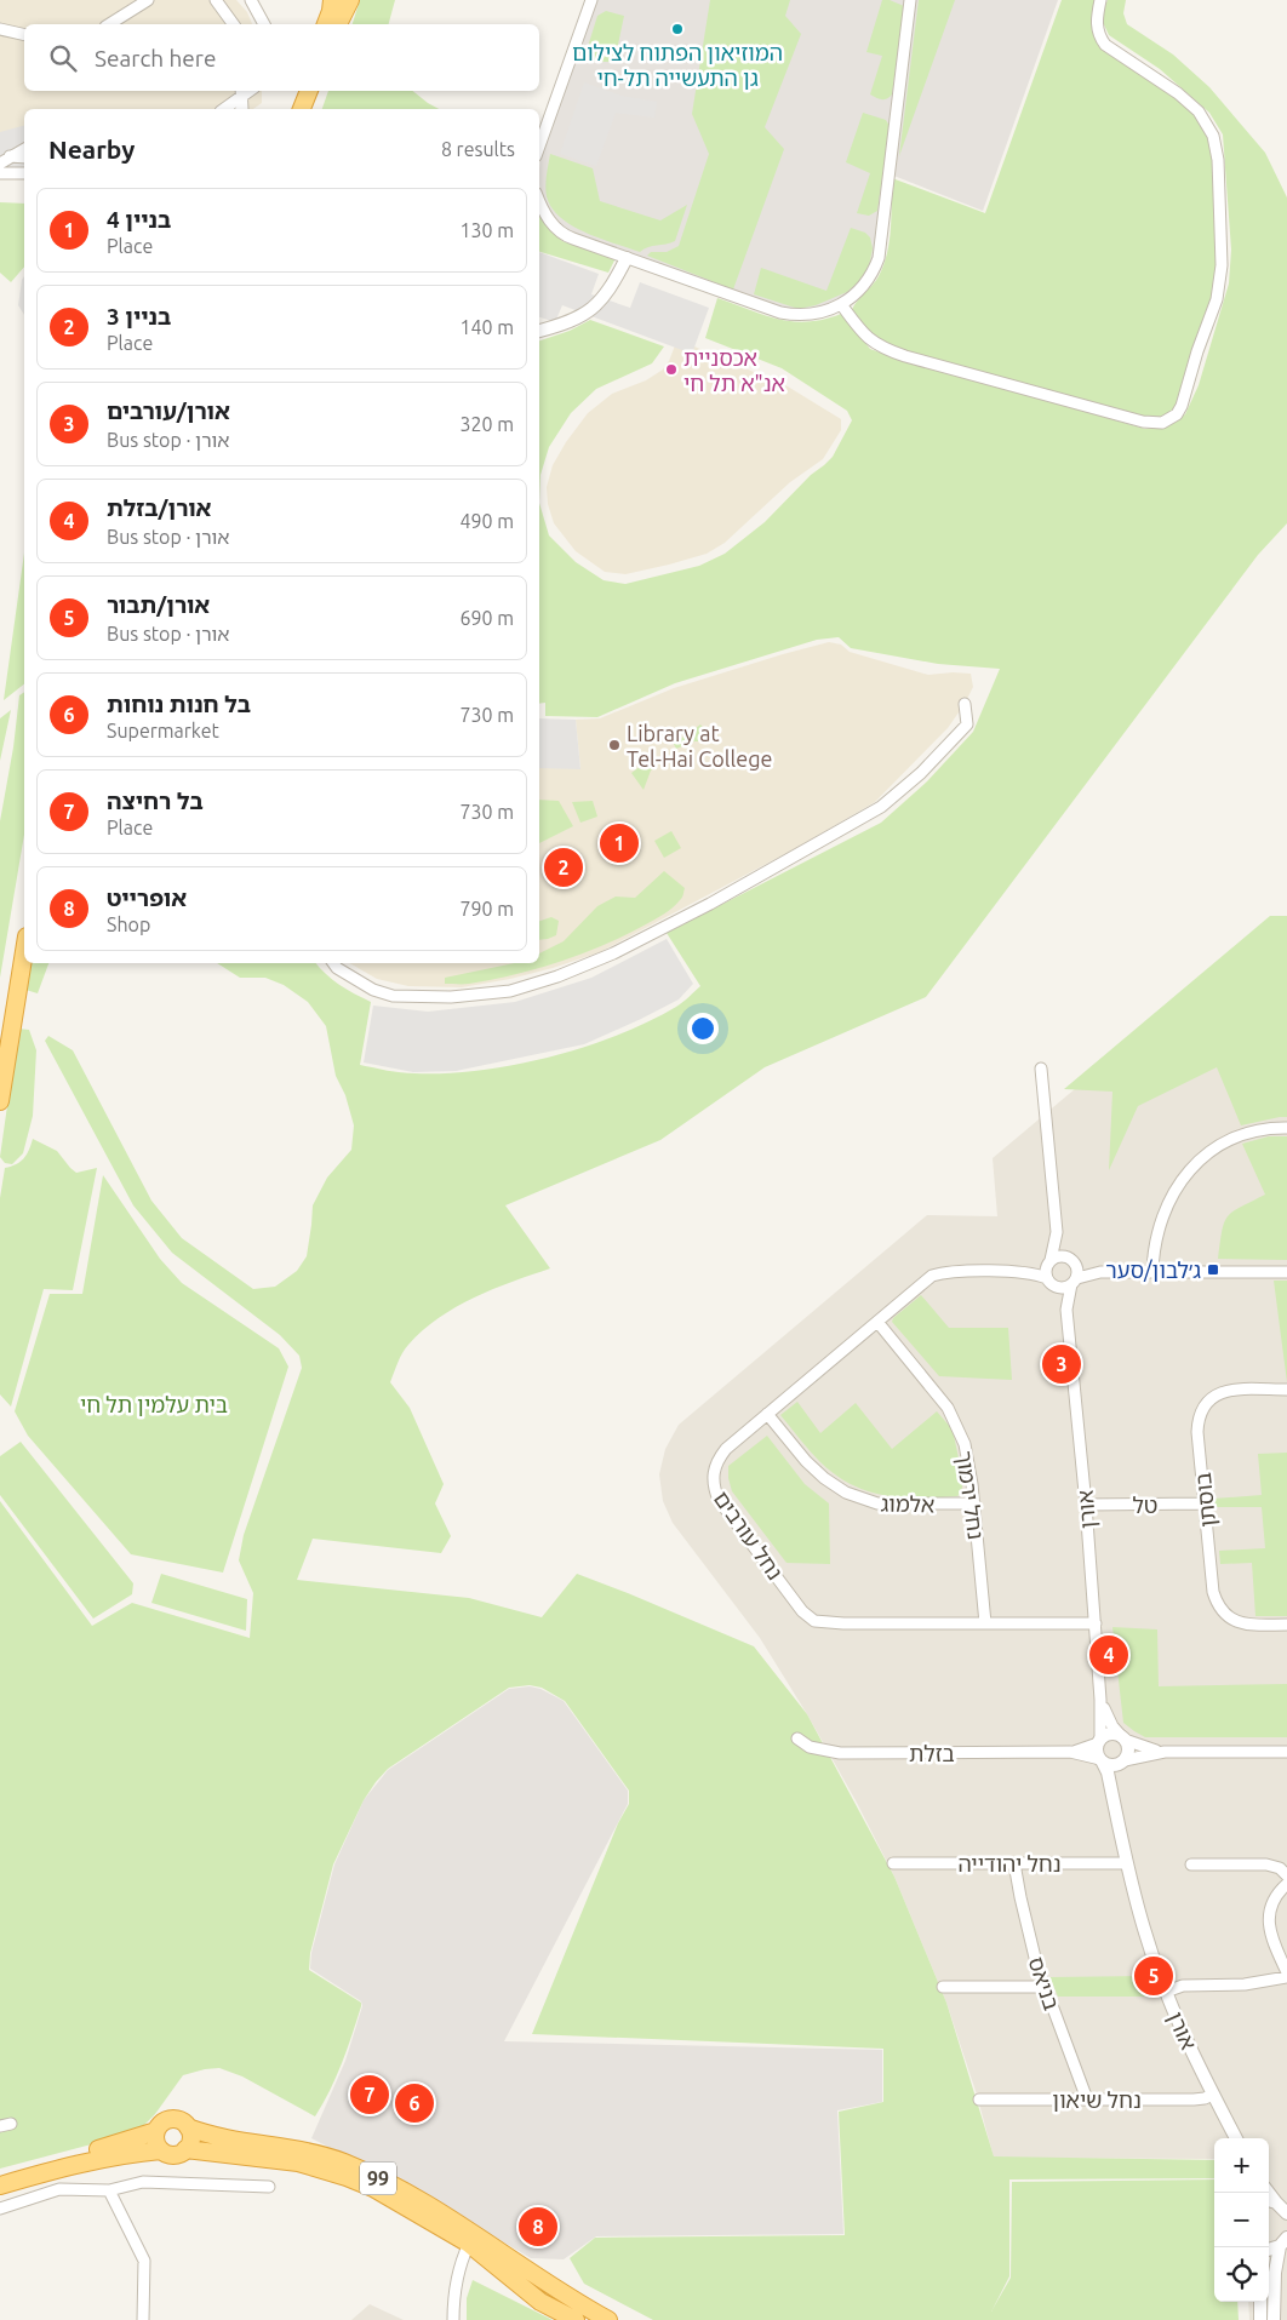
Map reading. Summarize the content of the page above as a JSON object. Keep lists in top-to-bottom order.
{
  "streets": {
    "highway": ["99"],
    "street": [
      "נחל ירמוך",
      "בוסתן",
      "אלמוג",
      "טל",
      "אורן",
      "נחל עורבים",
      "בזלת",
      "נחל יהודייה",
      "בניאס",
      "נחל שיאון"
    ]
  },
  "crossings": [
    ["נחל ירמוך", "אלמוג"],
    ["נחל ירמוך", "נחל עורבים"],
    ["בוסתן", "טל"],
    ["אלמוג", "נחל עורבים"],
    ["טל", "אורן"],
    ["אורן", "נחל עורבים"],
    ["אורן", "בזלת"],
    ["אורן", "נחל יהודייה"],
    ["אורן", "נחל שיאון"],
    ["נחל יהודייה", "בניאס"],
    ["בניאס", "נחל שיאון"]
  ],
  "parks": ["בית עלמין תל חי"],
  "places": {
    "other": ["המוזיאון הפתוח לצילום גן התעשייה תל-חי", "אכסניית אנ\"א תל חי", "Library at Tel-Hai College"],
    "transit": ["ג׳לבון/סער"]
  },
  "page": {
    "search": "Search here",
    "heading": ["Nearby", "8 results"],
    "list": [
      {
        "mark": "1",
        "name": "בניין 4",
        "note": "Place",
        "value": "130 m"
      },
      {
        "mark": "2",
        "name": "בניין 3",
        "note": "Place",
        "value": "140 m"
      },
      {
        "mark": "3",
        "name": "אורן/עורבים",
        "note": "Bus stop · אורן",
        "value": "320 m"
      },
      {
        "mark": "4",
        "name": "אורן/בזלת",
        "note": "Bus stop · אורן",
        "value": "490 m"
      },
      {
        "mark": "5",
        "name": "אורן/תבור",
        "note": "Bus stop · אורן",
        "value": "690 m"
      },
      {
        "mark": "6",
        "name": "בל חנות נוחות",
        "note": "Supermarket",
        "value": "730 m"
      },
      {
        "mark": "7",
        "name": "בל רחיצה",
        "note": "Place",
        "value": "730 m"
      },
      {
        "mark": "8",
        "name": "אופרייט",
        "note": "Shop",
        "value": "790 m"
      }
    ],
    "pins": [
      "1",
      "2",
      "3",
      "4",
      "5",
      "7",
      "6",
      "8"
    ],
    "map_buttons": ["+", "−"]
  }
}
